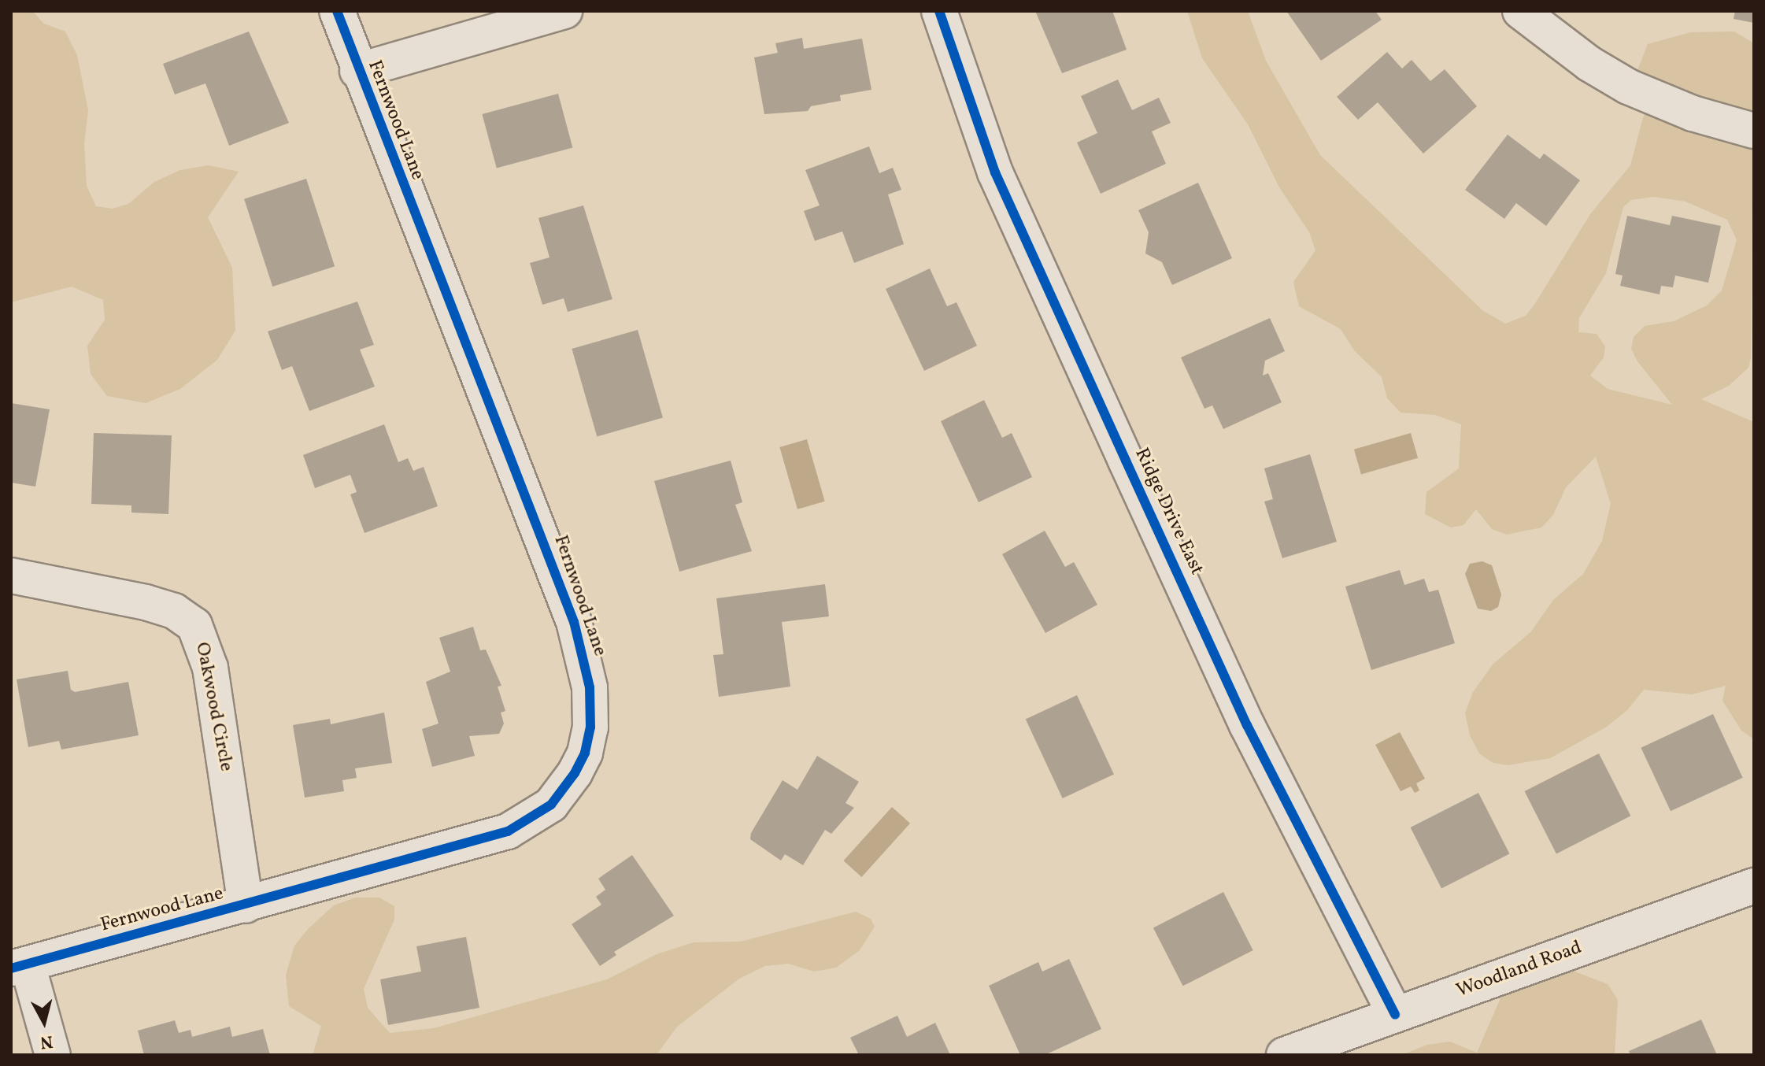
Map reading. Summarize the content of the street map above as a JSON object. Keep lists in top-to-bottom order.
{
  "streets": {
    "street": [
      "Fernwood Lane",
      "Ridge Drive East",
      "Oakwood Circle",
      "Woodland Road"
    ]
  },
  "crossings": [
    ["Fernwood Lane", "Oakwood Circle"],
    ["Ridge Drive East", "Woodland Road"]
  ],
  "north": "bottom"
}
